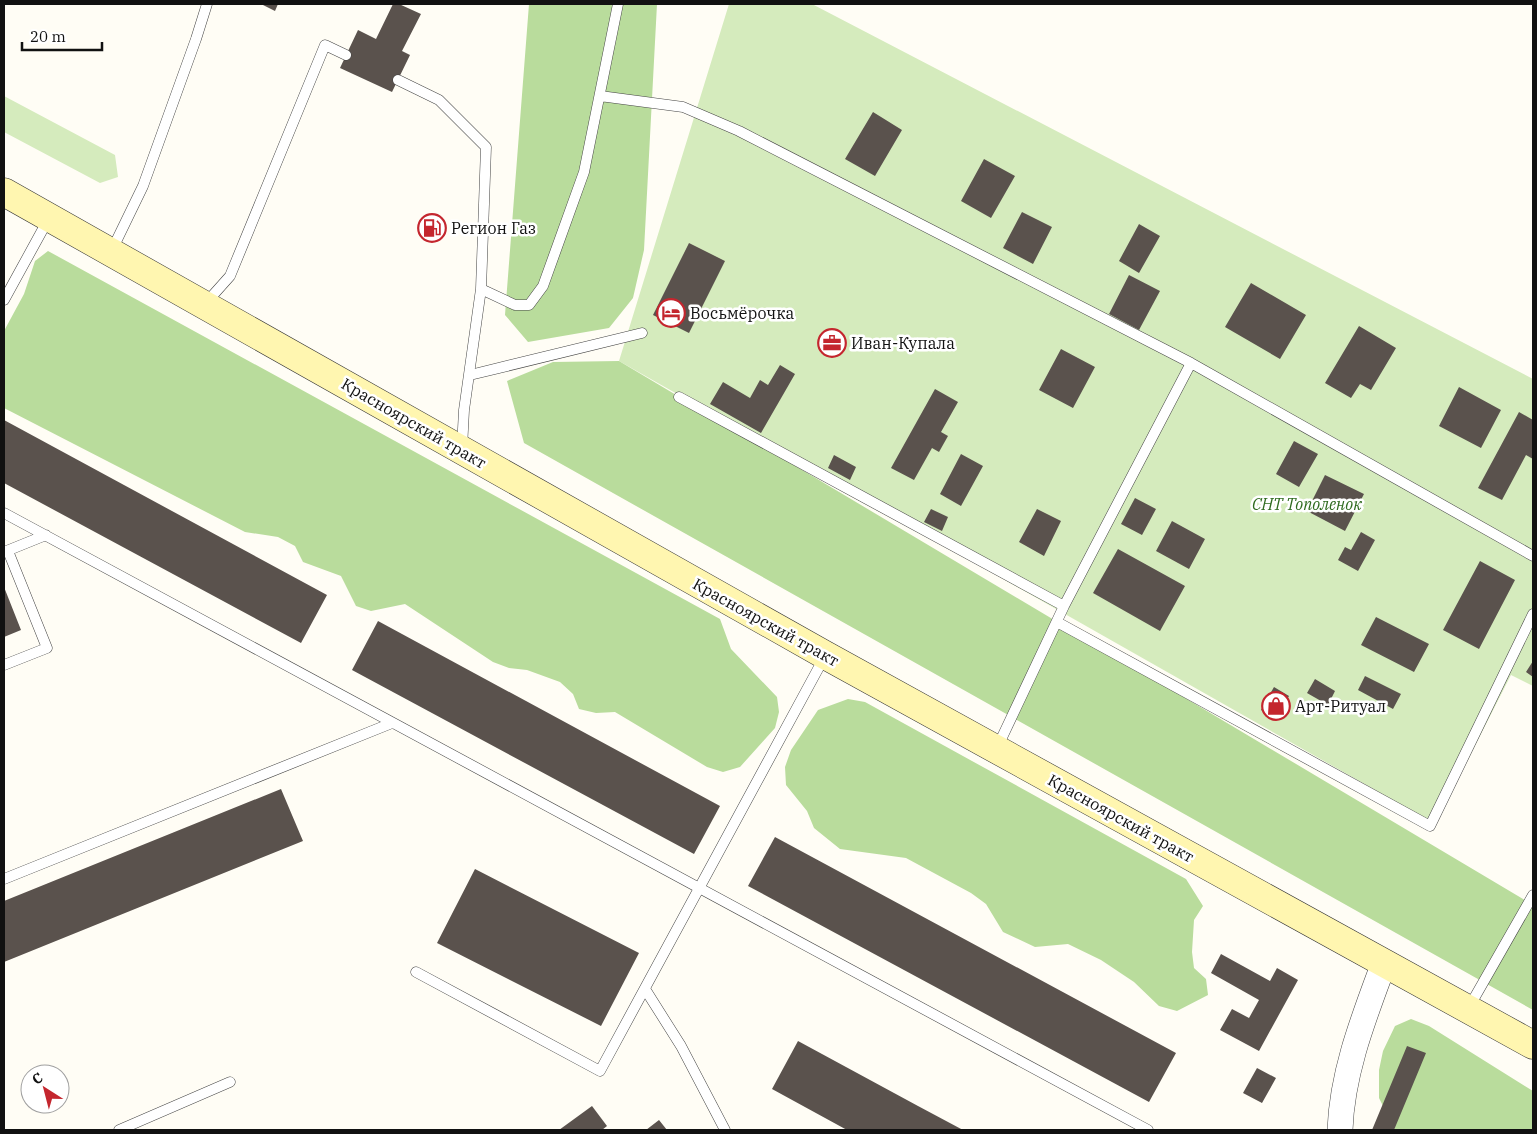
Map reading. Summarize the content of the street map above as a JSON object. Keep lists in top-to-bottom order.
{
  "streets": {
    "main road": ["Красноярский тракт"]
  },
  "parks": ["СНТ Тополенок"],
  "places": {
    "fuel station": ["Регион Газ"],
    "hotel": ["Восьмёрочка"],
    "office": ["Иван-Купала"],
    "shop": ["Арт-Ритуал"]
  },
  "scale_bar": "20 m",
  "north": "top left"
}
